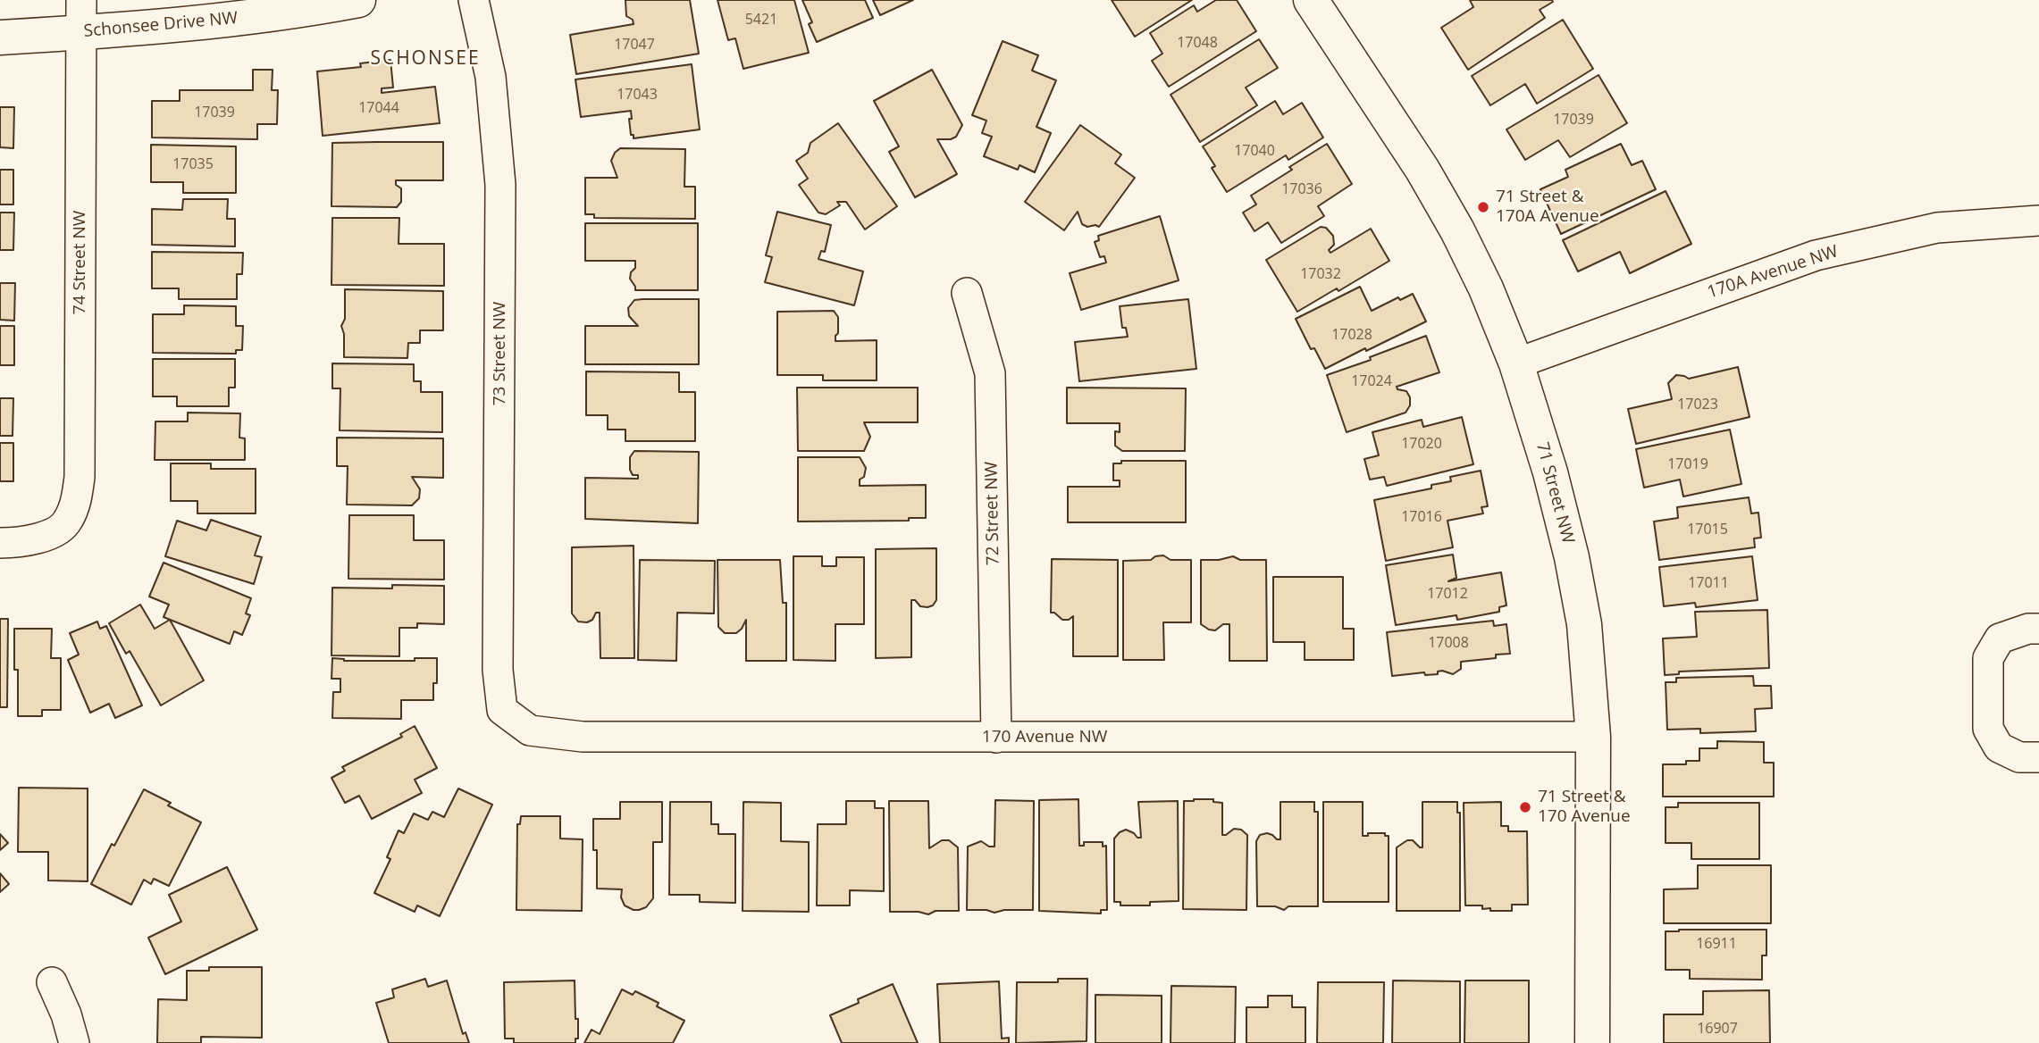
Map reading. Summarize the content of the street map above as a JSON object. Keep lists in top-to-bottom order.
{
  "streets": {
    "street": [
      "Schonsee Drive NW",
      "74 Street NW",
      "170A Avenue NW",
      "73 Street NW",
      "71 Street NW",
      "72 Street NW",
      "170 Avenue NW"
    ]
  },
  "crossings": [
    ["Schonsee Drive NW", "74 Street NW"],
    ["170A Avenue NW", "71 Street NW"],
    ["73 Street NW", "170 Avenue NW"],
    ["71 Street NW", "170 Avenue NW"],
    ["72 Street NW", "170 Avenue NW"]
  ],
  "districts": ["SCHONSEE"],
  "places": ["71 Street & 170A Avenue", "71 Street & 170 Avenue"],
  "house_numbers": [
    "5421",
    "17048",
    "17047",
    "17043",
    "17044",
    "17039",
    "17039",
    "17040",
    "17035",
    "17036",
    "17032",
    "17028",
    "17024",
    "17023",
    "17020",
    "17019",
    "17016",
    "17015",
    "17011",
    "17012",
    "17008",
    "16911",
    "16907"
  ]
}
